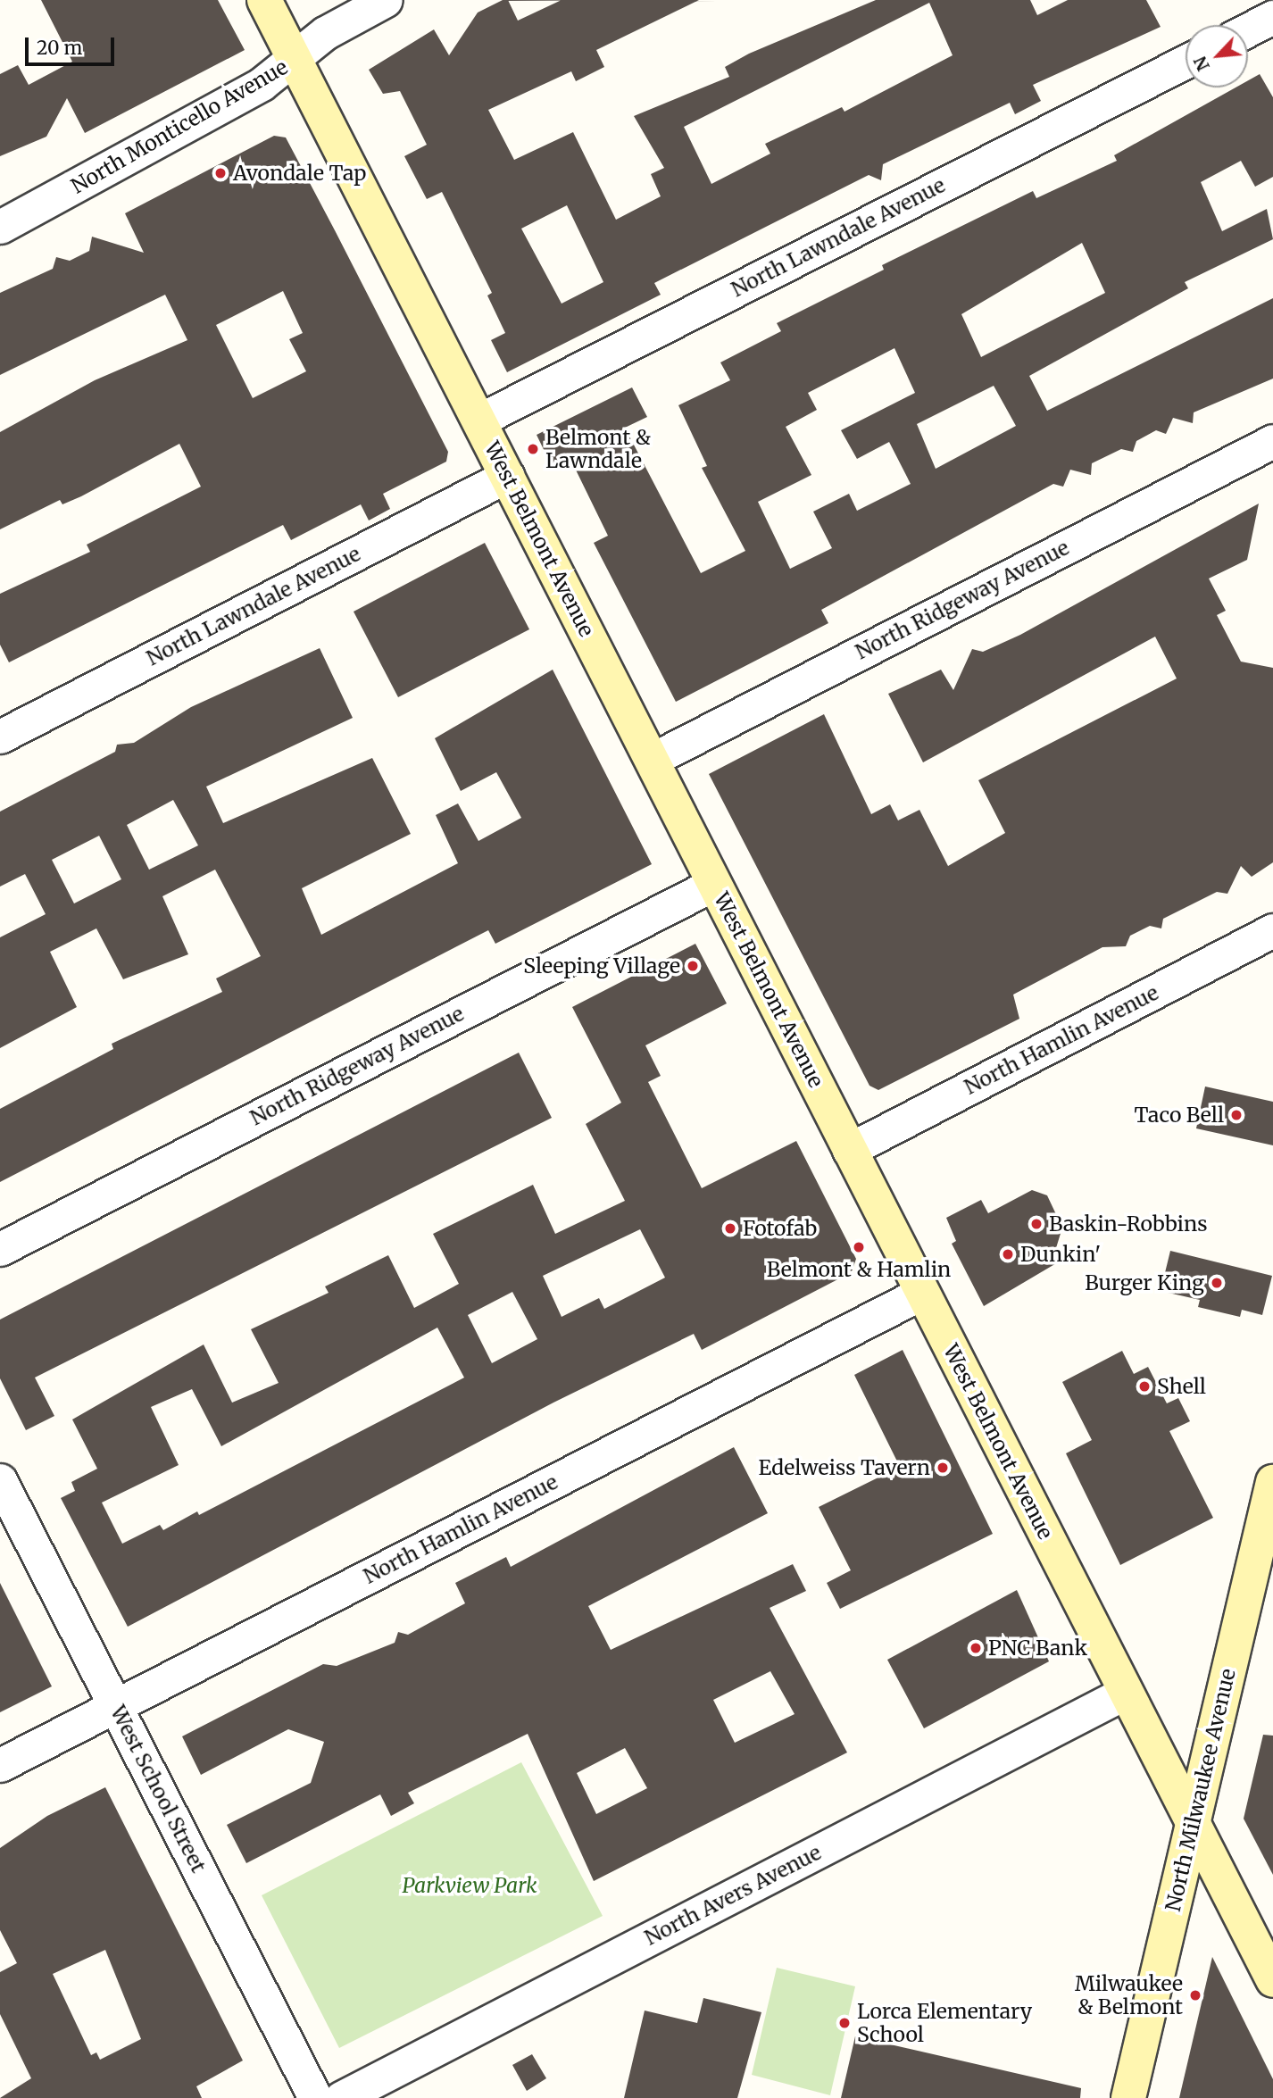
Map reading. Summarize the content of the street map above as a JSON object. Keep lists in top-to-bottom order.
{
  "streets": {
    "main road": ["West Belmont Avenue", "North Milwaukee Avenue"],
    "street": [
      "North Monticello Avenue",
      "North Lawndale Avenue",
      "North Ridgeway Avenue",
      "North Hamlin Avenue",
      "West School Street",
      "North Avers Avenue"
    ]
  },
  "crossings": [
    ["North Monticello Avenue", "West Belmont Avenue"],
    ["North Lawndale Avenue", "West Belmont Avenue"],
    ["West Belmont Avenue", "North Ridgeway Avenue"],
    ["West Belmont Avenue", "North Hamlin Avenue"],
    ["West Belmont Avenue", "North Milwaukee Avenue"],
    ["West Belmont Avenue", "North Avers Avenue"],
    ["North Hamlin Avenue", "West School Street"]
  ],
  "parks": ["Parkview Park"],
  "places": [
    "Avondale Tap",
    "Belmont & Lawndale",
    "Sleeping Village",
    "Taco Bell",
    "Baskin-Robbins",
    "Fotofab",
    "Belmont & Hamlin",
    "Dunkin'",
    "Burger King",
    "Shell",
    "Edelweiss Tavern",
    "PNC Bank",
    "Milwaukee & Belmont",
    "Lorca Elementary School"
  ],
  "scale_bar": "20 m",
  "north": "bottom left"
}
